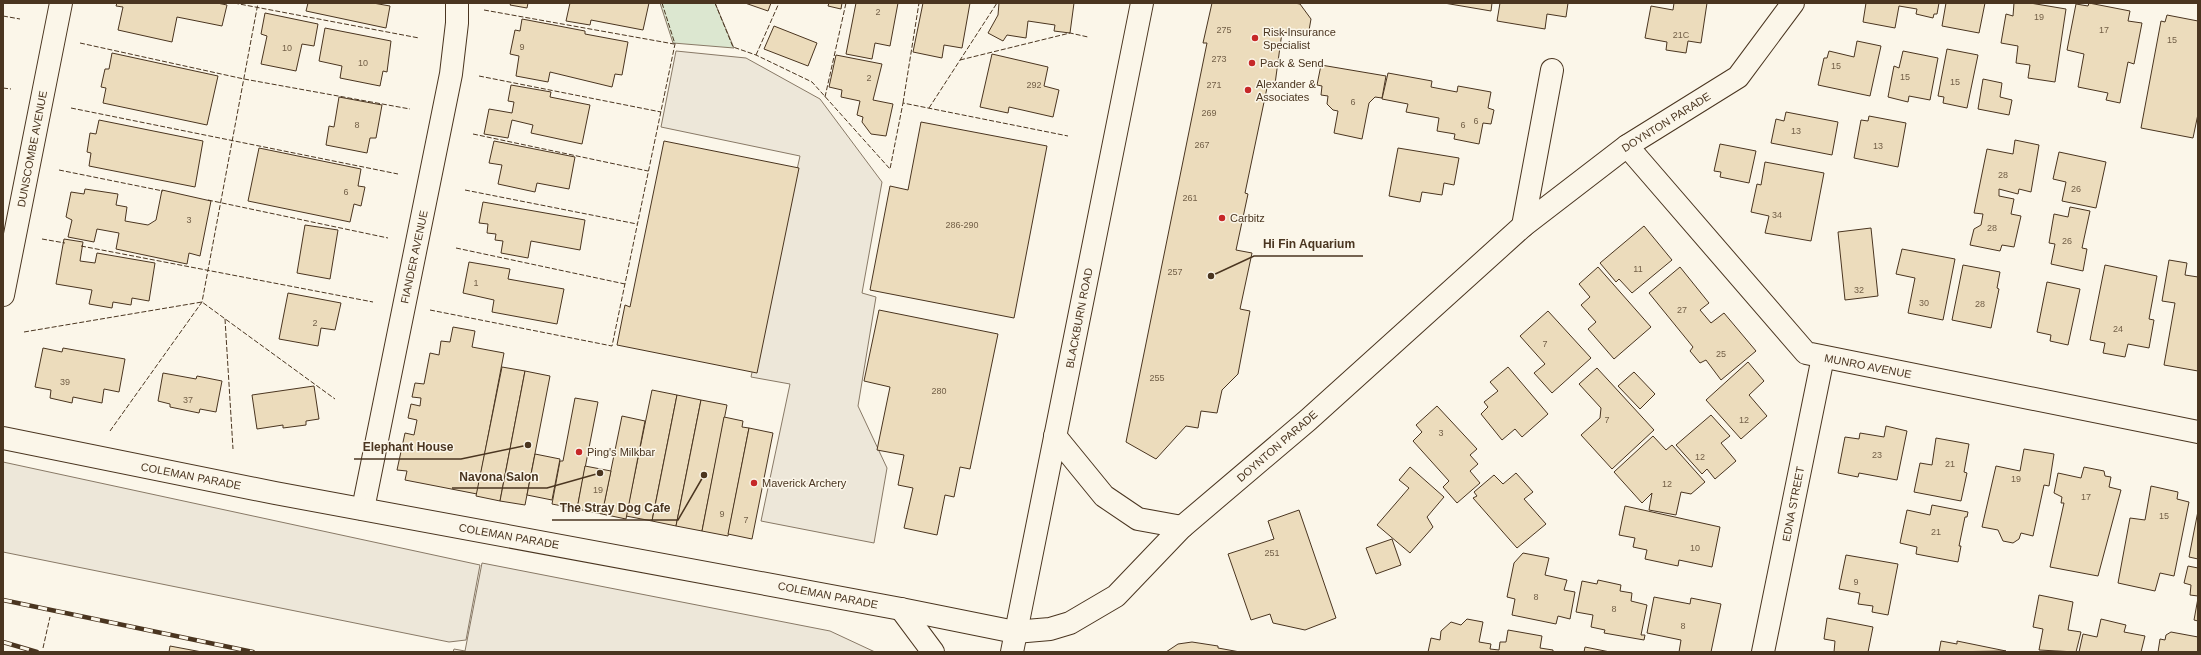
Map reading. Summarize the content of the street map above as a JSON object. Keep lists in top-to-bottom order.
{
  "streets": {
    "street": [
      "DOYNTON PARADE",
      "DUNSCOMBE AVENUE",
      "FIANDER AVENUE",
      "BLACKBURN ROAD",
      "MUNRO AVENUE",
      "COLEMAN PARADE",
      "EDNA STREET"
    ]
  },
  "crossings": [
    ["DOYNTON PARADE", "BLACKBURN ROAD"],
    ["DOYNTON PARADE", "MUNRO AVENUE"],
    ["DOYNTON PARADE", "COLEMAN PARADE"],
    ["FIANDER AVENUE", "COLEMAN PARADE"],
    ["BLACKBURN ROAD", "COLEMAN PARADE"],
    ["MUNRO AVENUE", "EDNA STREET"]
  ],
  "places": [
    "Risk Insurance Specialist",
    "Pack & Send",
    "Alexander & Associates",
    "Carbitz",
    "Hi Fin Aquarium",
    "Elephant House",
    "Ping's Milkbar",
    "Navona Salon",
    "The Stray Dog Cafe",
    "Maverick Archery"
  ],
  "house_numbers": [
    "2",
    "19",
    "275",
    "17",
    "21C",
    "15",
    "9",
    "10",
    "273",
    "10",
    "15",
    "15",
    "2",
    "15",
    "292",
    "271",
    "6",
    "269",
    "6",
    "8",
    "6",
    "13",
    "267",
    "13",
    "28",
    "26",
    "6",
    "261",
    "34",
    "3",
    "286-290",
    "28",
    "26",
    "11",
    "257",
    "1",
    "32",
    "30",
    "28",
    "27",
    "2",
    "24",
    "7",
    "25",
    "255",
    "39",
    "280",
    "37",
    "7",
    "12",
    "3",
    "23",
    "12",
    "21",
    "19",
    "12",
    "19",
    "17",
    "9",
    "15",
    "7",
    "21",
    "10",
    "251",
    "9",
    "8",
    "8",
    "8"
  ]
}
